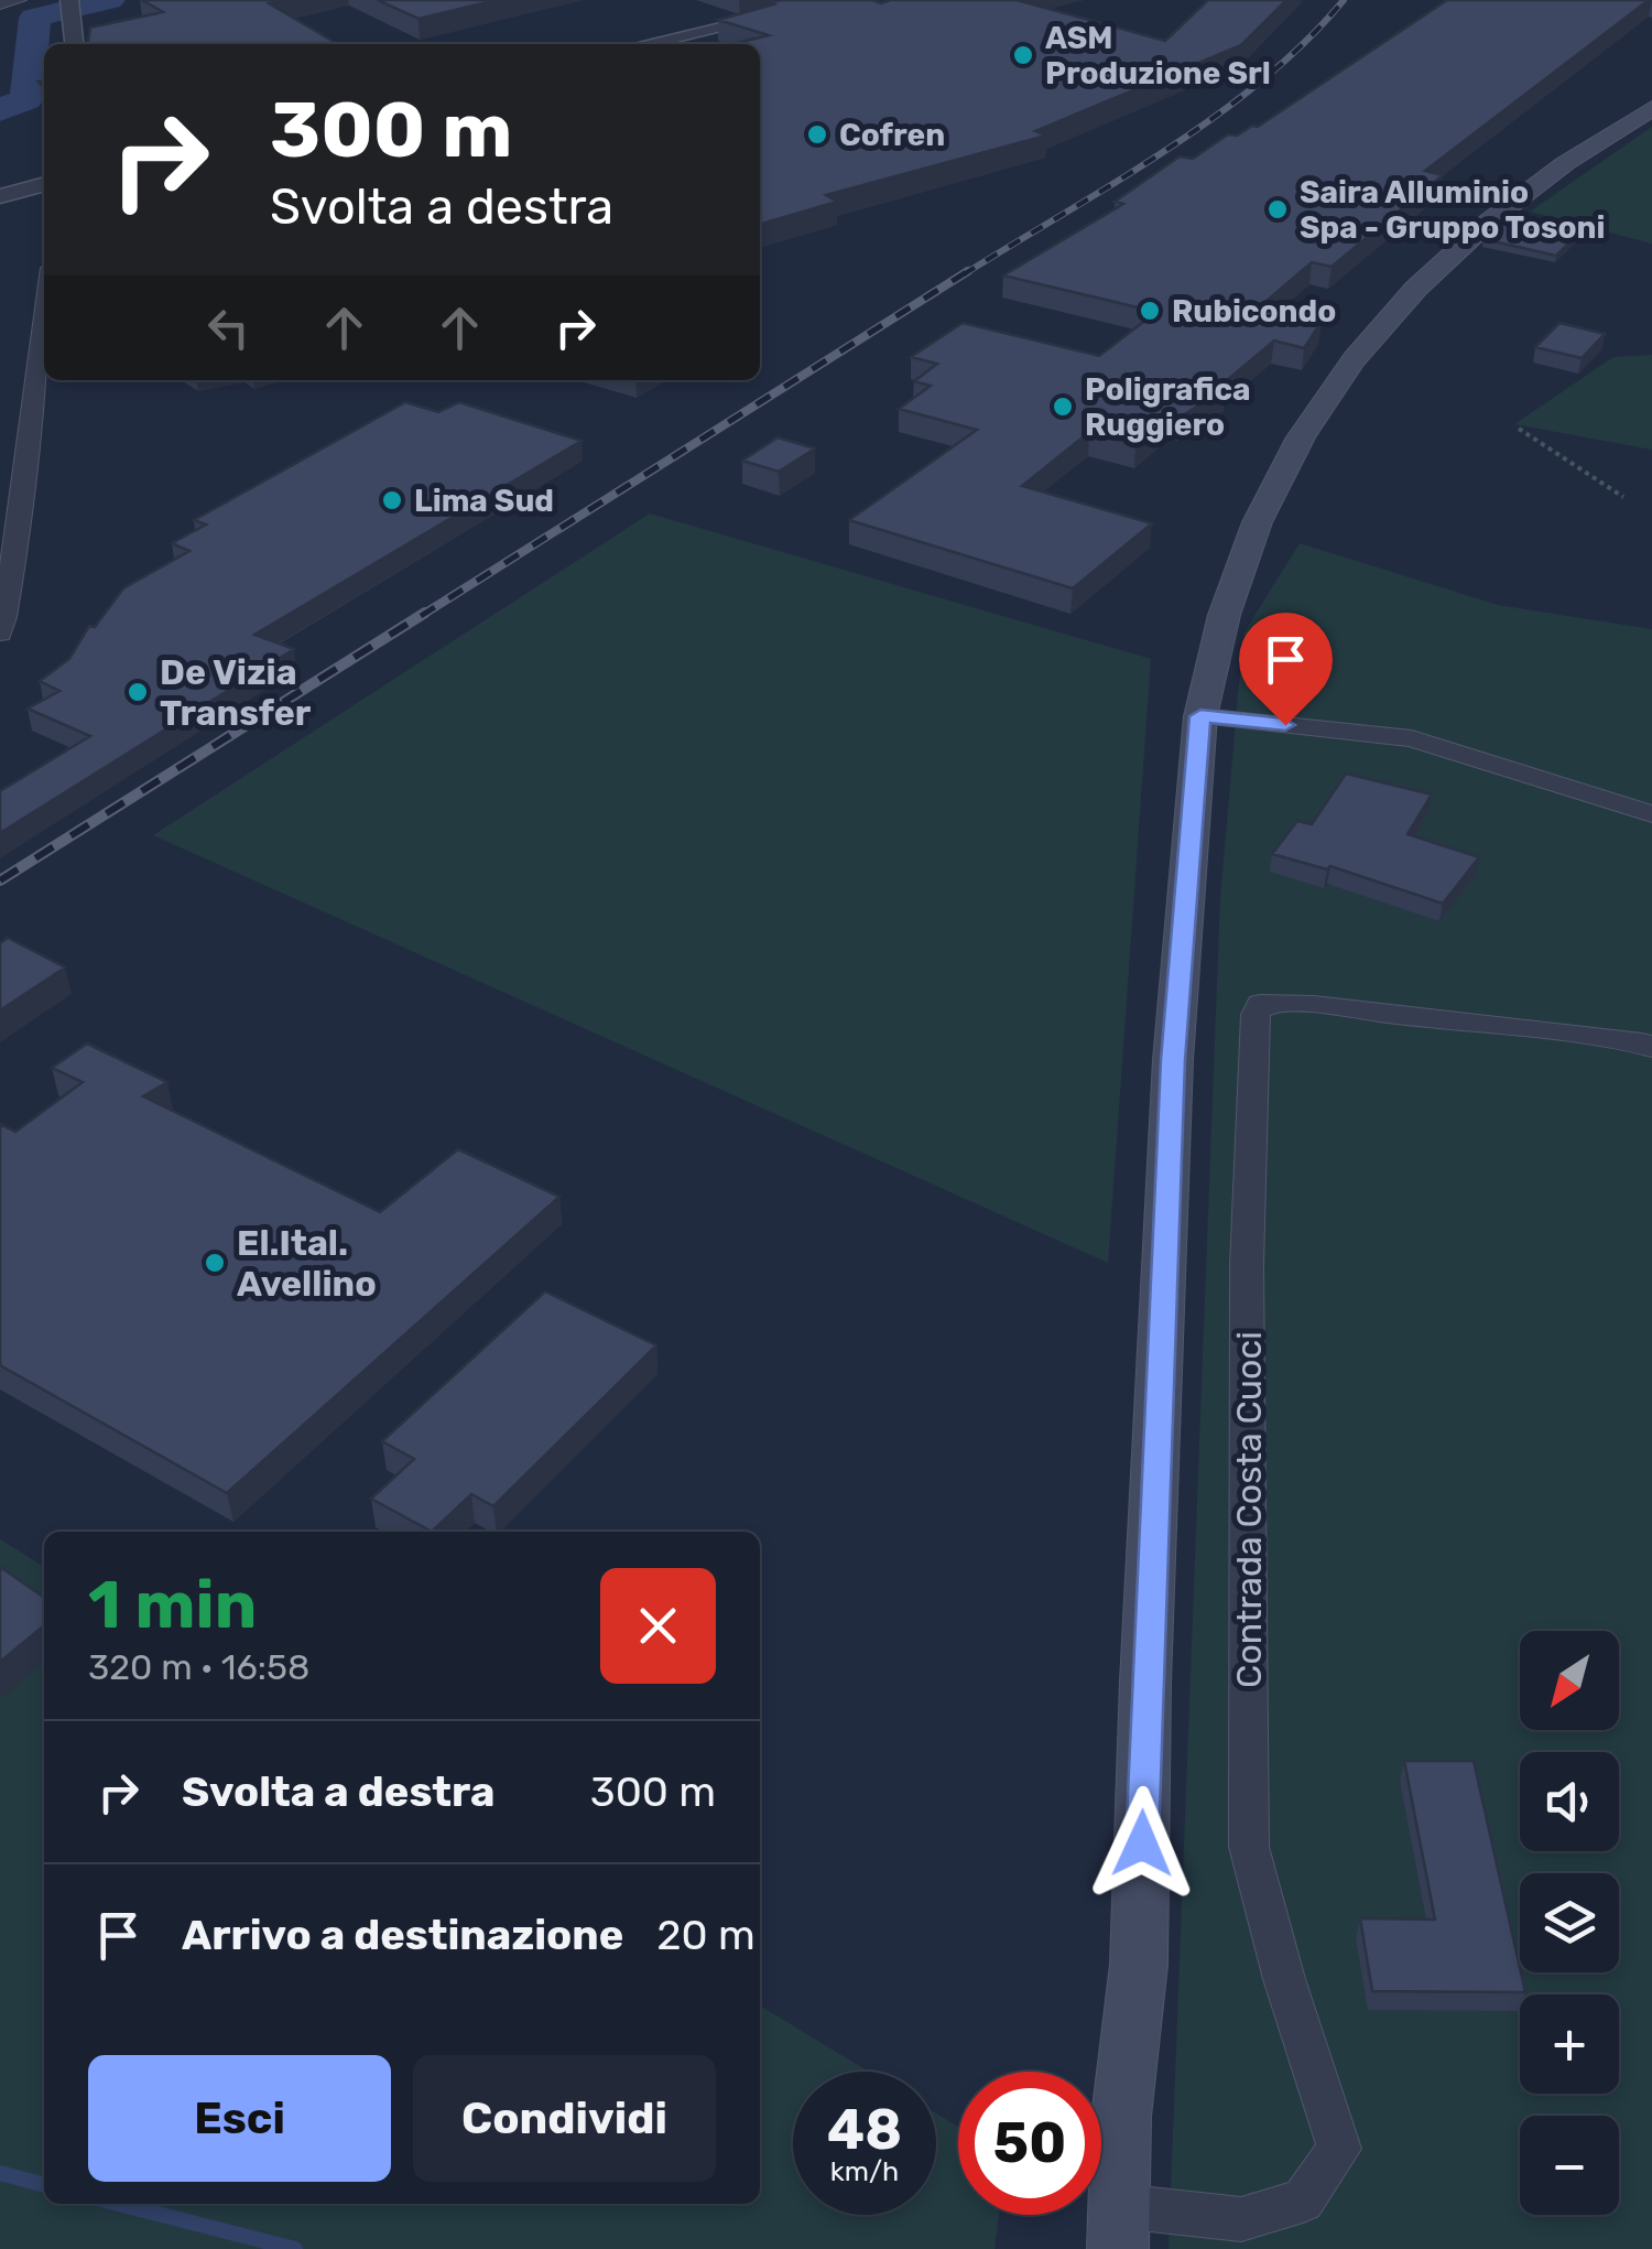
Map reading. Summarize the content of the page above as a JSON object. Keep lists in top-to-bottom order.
{
  "streets": {
    "street": ["Contrada Costa Cuoci"]
  },
  "places": [
    "ASM Produzione Srl",
    "Cofren",
    "Saira Alluminio Spa - Gruppo Tosoni",
    "Rubicondo",
    "Poligrafica Ruggiero",
    "Lima Sud",
    "De Vizia Transfer",
    "El.Ital. Avellino"
  ],
  "north": "bottom left",
  "page": {
    "turn": ["300 m", "Svolta a destra"],
    "heading": ["1 min", "320 m · 16:58"],
    "map_buttons": ["+", "−"],
    "list": [
      {
        "name": "Svolta a destra",
        "value": "300 m"
      },
      {
        "name": "Arrivo a destinazione",
        "value": "20 m"
      }
    ],
    "buttons": ["Esci", "Condividi"],
    "speed": "48 km/h",
    "limit": "50"
  }
}
